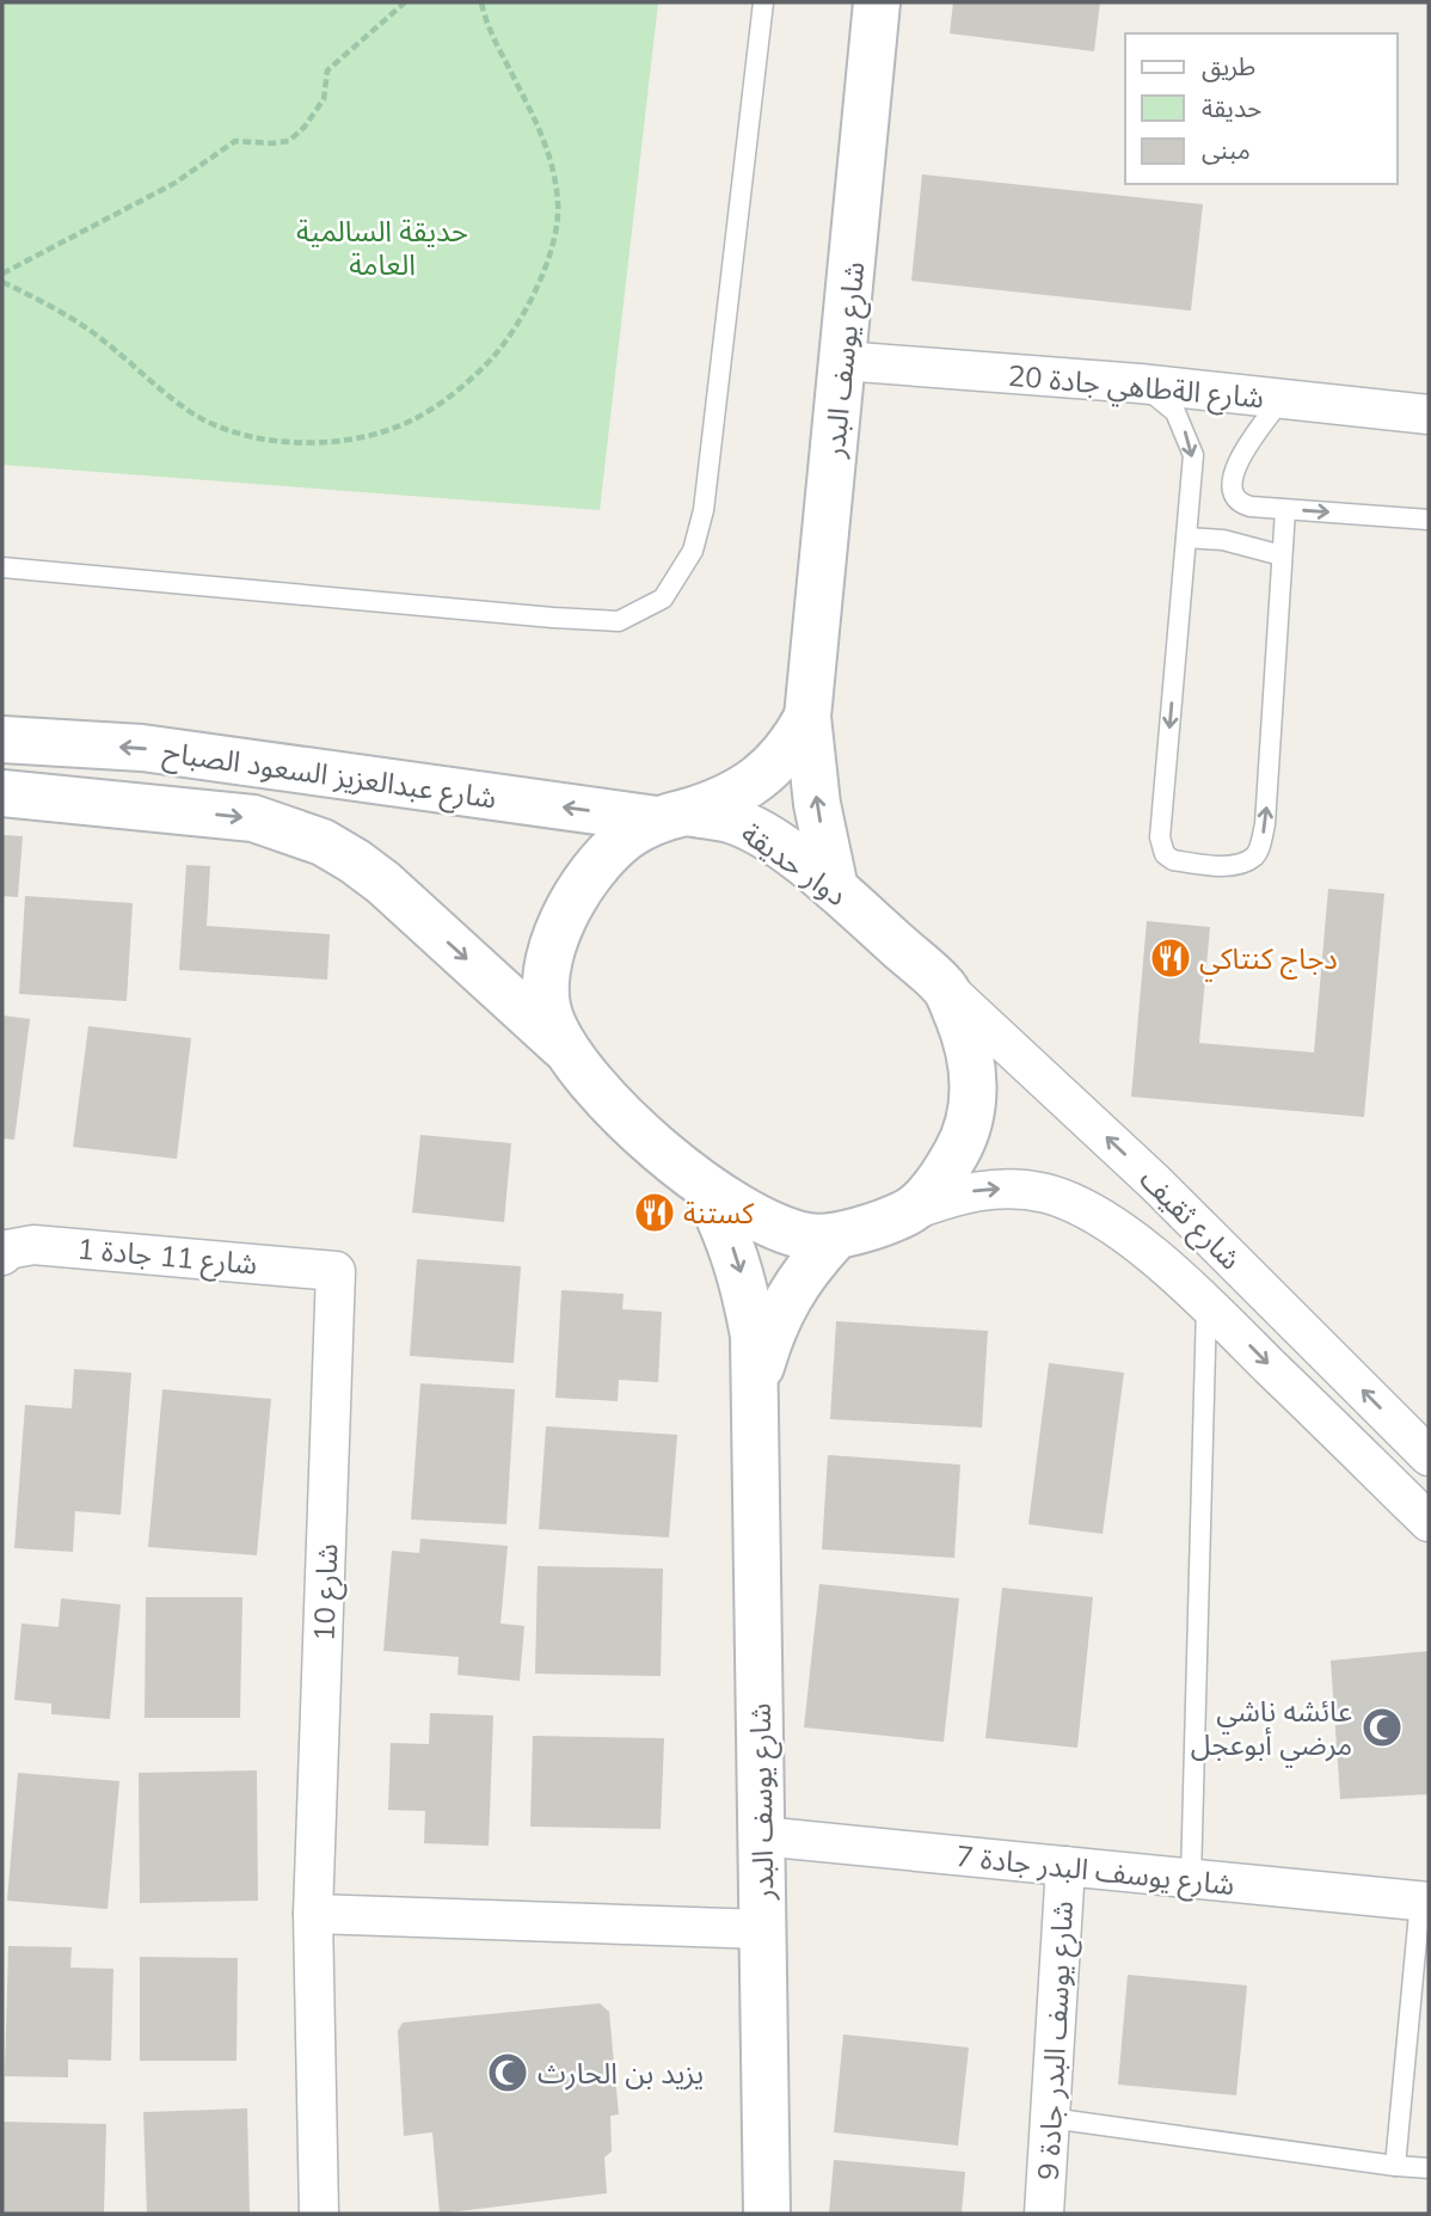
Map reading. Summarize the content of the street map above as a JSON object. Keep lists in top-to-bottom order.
{
  "streets": {
    "street": [
      "شارع يوسف البدر",
      "شارع الةطاهي جادة 20",
      "شارع عبدالعزيز السعود الصباح",
      "دوار حديقة",
      "شارع ثقيف",
      "شارع 11 جادة 1",
      "شارع 10",
      "شارع يوسف البدر جادة 7",
      "شارع يوسف البدر جادة 9"
    ]
  },
  "crossings": [
    ["شارع يوسف البدر", "شارع الةطاهي جادة 20"],
    ["شارع يوسف البدر", "شارع عبدالعزيز السعود الصباح"],
    ["شارع يوسف البدر", "دوار حديقة"],
    ["شارع يوسف البدر", "شارع يوسف البدر جادة 7"],
    ["شارع عبدالعزيز السعود الصباح", "دوار حديقة"],
    ["دوار حديقة", "شارع ثقيف"],
    ["شارع 11 جادة 1", "شارع 10"],
    ["شارع يوسف البدر جادة 7", "شارع يوسف البدر جادة 9"]
  ],
  "parks": ["حديقة السالمية العامة"],
  "places": {
    "restaurant": ["دجاج كنتاكي", "كستنة"],
    "mosque": ["عائشه ناشي مرضي أبوعجل", "يزيد بن الحارث"]
  },
  "legend": ["طريق", "حديقة", "مبنى"]
}
